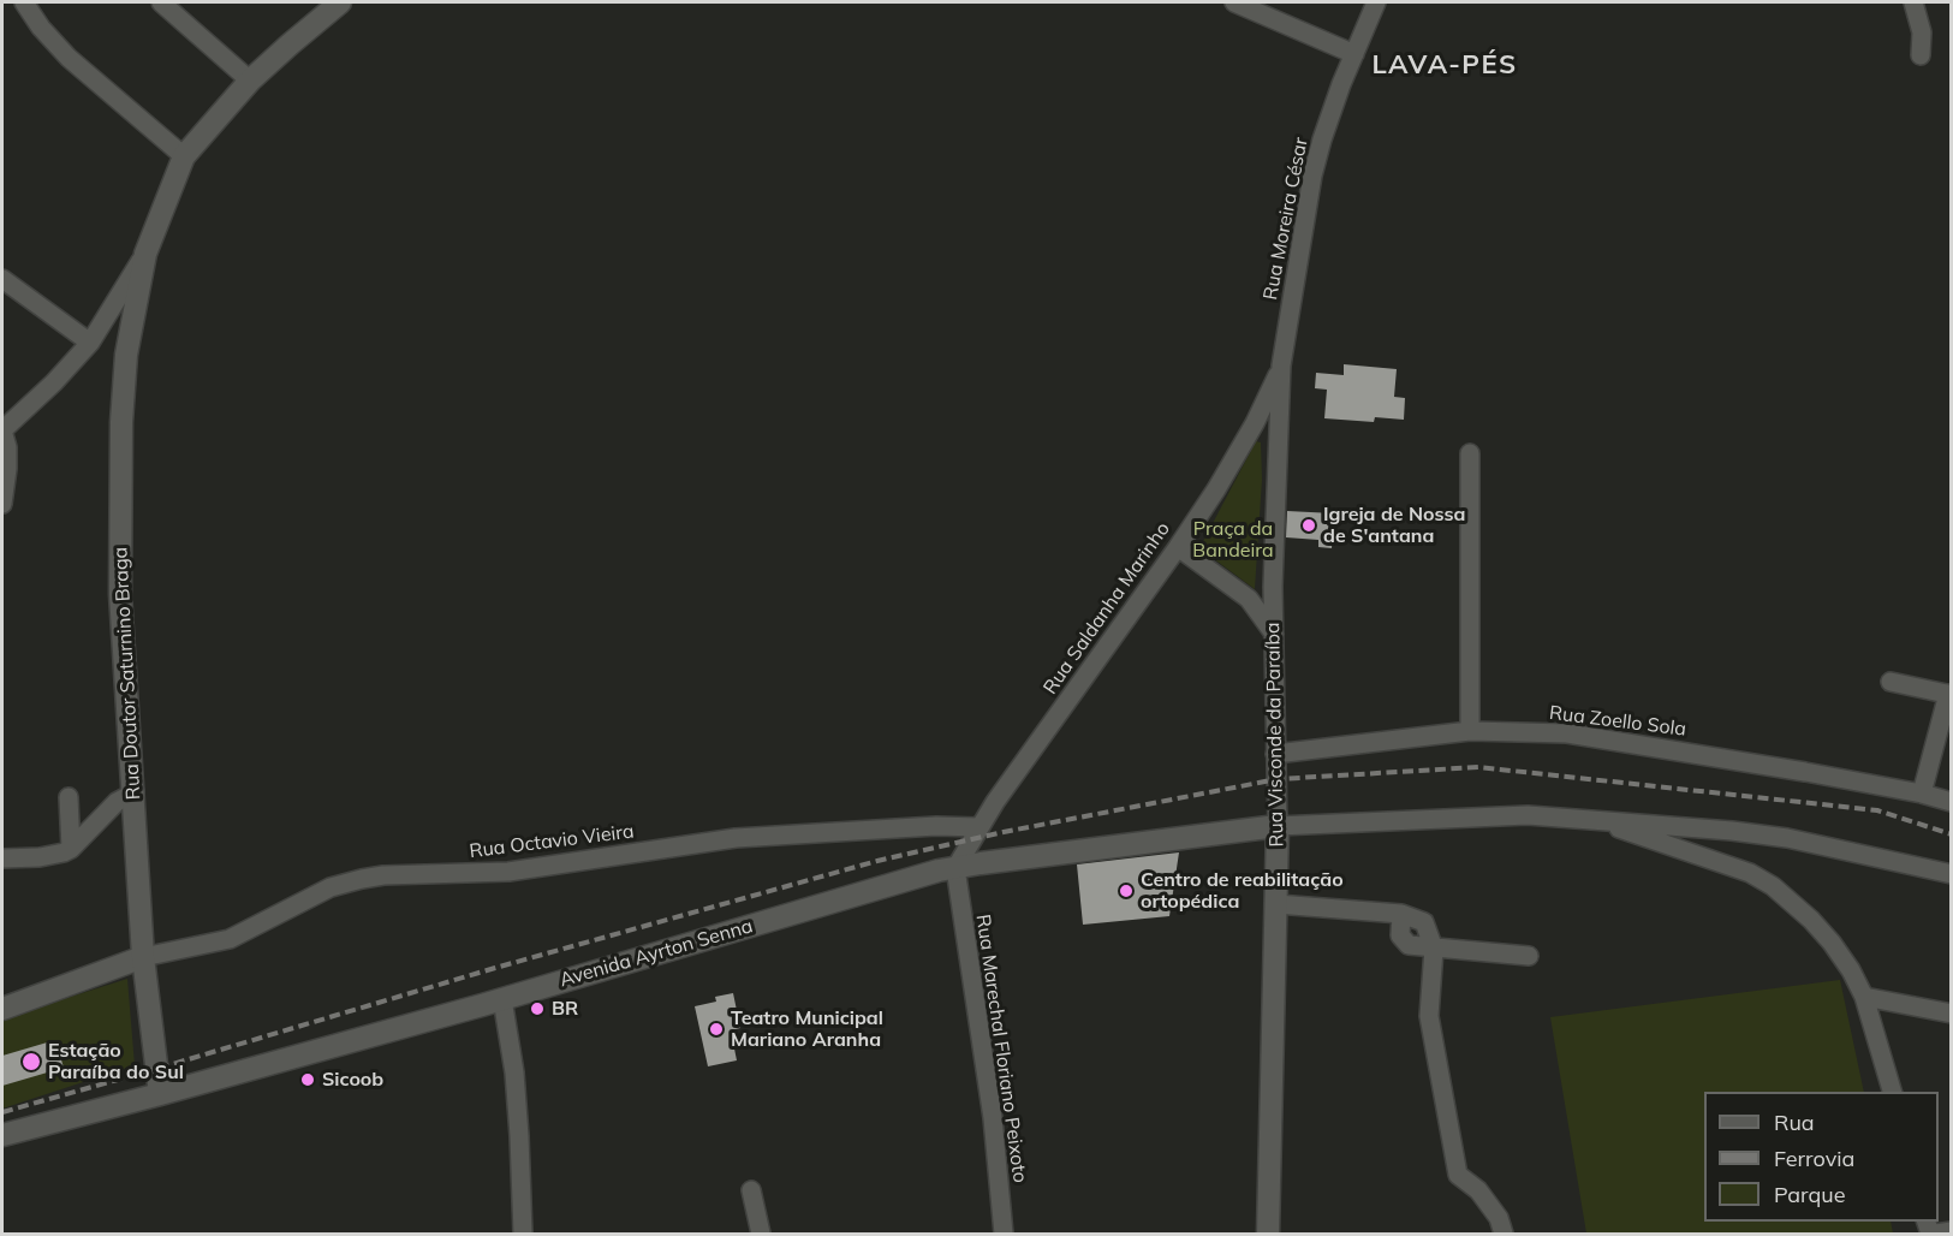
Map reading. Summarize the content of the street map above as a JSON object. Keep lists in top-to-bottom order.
{
  "streets": {
    "main road": ["Rua Doutor Saturnino Braga", "Rua Visconde da Paraíba", "Avenida Ayrton Senna"],
    "street": [
      "Rua Moreira César",
      "Rua Saldanha Marinho",
      "Rua Zoello Sola",
      "Rua Octavio Vieira",
      "Rua Marechal Floriano Peixoto"
    ]
  },
  "crossings": [
    ["Rua Moreira César", "Rua Saldanha Marinho"],
    ["Rua Moreira César", "Rua Visconde da Paraíba"],
    ["Rua Saldanha Marinho", "Rua Visconde da Paraíba"],
    ["Rua Saldanha Marinho", "Rua Octavio Vieira"],
    ["Rua Saldanha Marinho", "Avenida Ayrton Senna"],
    ["Rua Saldanha Marinho", "Rua Marechal Floriano Peixoto"],
    ["Rua Doutor Saturnino Braga", "Rua Octavio Vieira"],
    ["Rua Doutor Saturnino Braga", "Avenida Ayrton Senna"],
    ["Rua Zoello Sola", "Rua Visconde da Paraíba"],
    ["Rua Visconde da Paraíba", "Avenida Ayrton Senna"],
    ["Avenida Ayrton Senna", "Rua Marechal Floriano Peixoto"]
  ],
  "districts": ["LAVA-PÉS"],
  "parks": ["Praça da Bandeira"],
  "places": [
    "Igreja de Nossa de S'antana",
    "Centro de reabilitação ortopédica",
    "BR",
    "Teatro Municipal Mariano Aranha",
    "Estação Paraíba do Sul",
    "Sicoob"
  ],
  "legend": ["Rua", "Ferrovia", "Parque"]
}
